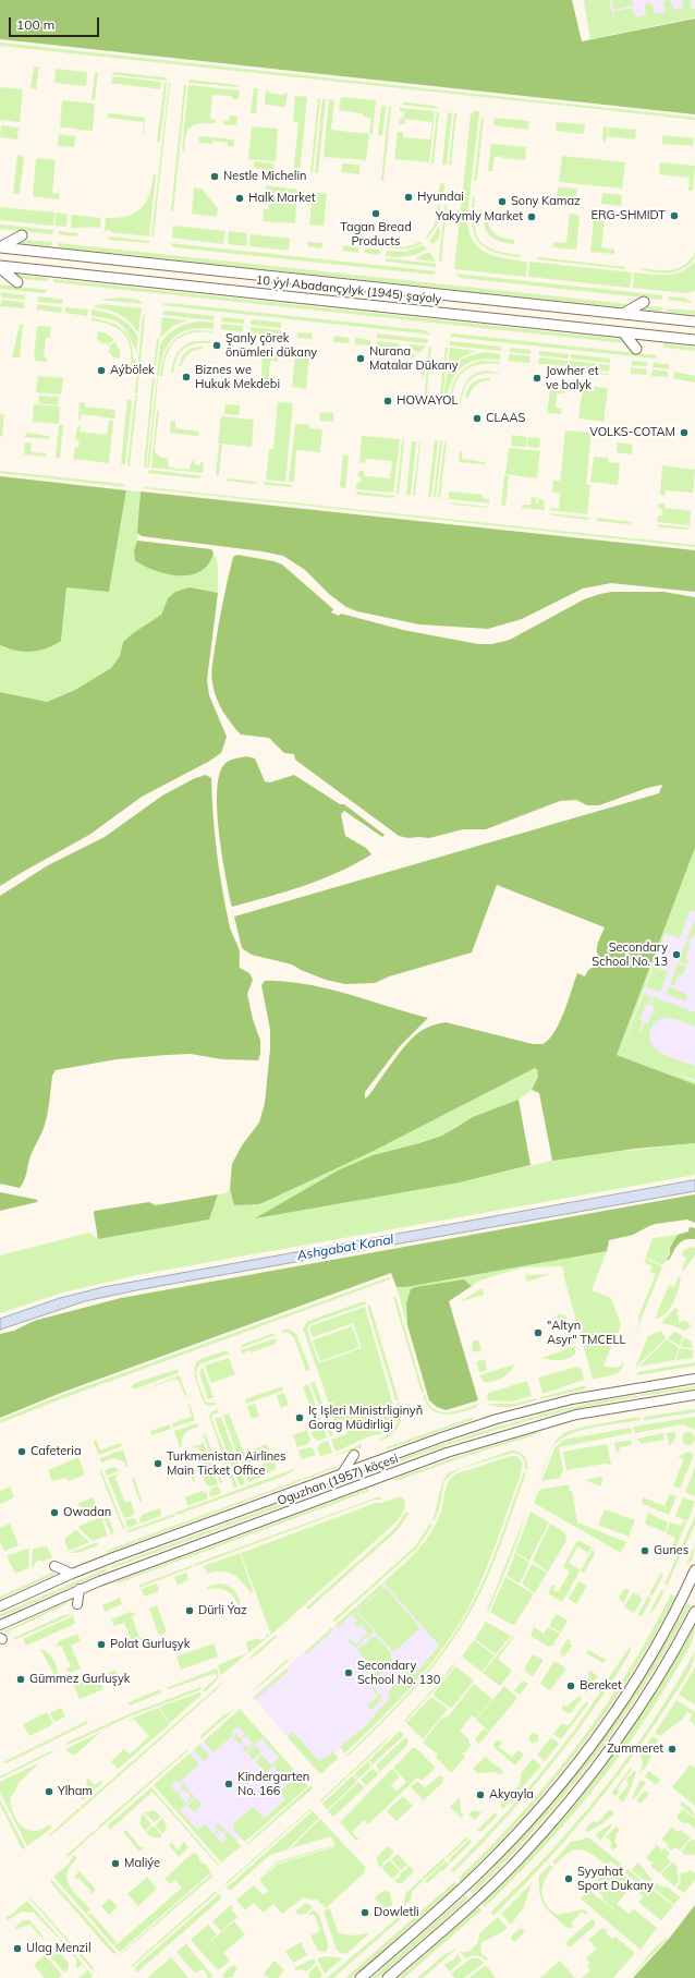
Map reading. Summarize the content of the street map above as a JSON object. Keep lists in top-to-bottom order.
{
  "streets": {
    "main road": ["10 ýyl Abadançylyk (1945) şaýoly", "Oguzhan (1957) köçesi"]
  },
  "water": ["Ashgabat Kanal"],
  "places": [
    "Nestle Michelin",
    "Hyundai",
    "Halk Market",
    "Sony Kamaz",
    "Tagan Bread Products",
    "ERG-SHMIDT",
    "Yakymly Market",
    "Şanly çörek önümleri dükany",
    "Nurana Matalar Dükany",
    "Aýbölek",
    "Biznes we Hukuk Mekdebi",
    "Jowher et ve balyk",
    "HOWAYOL",
    "CLAAS",
    "VOLKS-COTAM",
    "Secondary School No. 13",
    "\"Altyn Asyr\" TMCELL",
    "Iç Işleri Ministrliginyň Gorag Müdirligi",
    "Cafeteria",
    "Turkmenistan Airlines Main Ticket Office",
    "Owadan",
    "Gunes",
    "Dürli Ýaz",
    "Polat Gurluşyk",
    "Secondary School No. 130",
    "Gümmez Gurluşyk",
    "Bereket",
    "Zummeret",
    "Kindergarten No. 166",
    "Ylham",
    "Akyayla",
    "Maliýe",
    "Syyahat Sport Dukany",
    "Dowletli",
    "Ulag Menzil"
  ],
  "scale_bar": "100 m"
}
